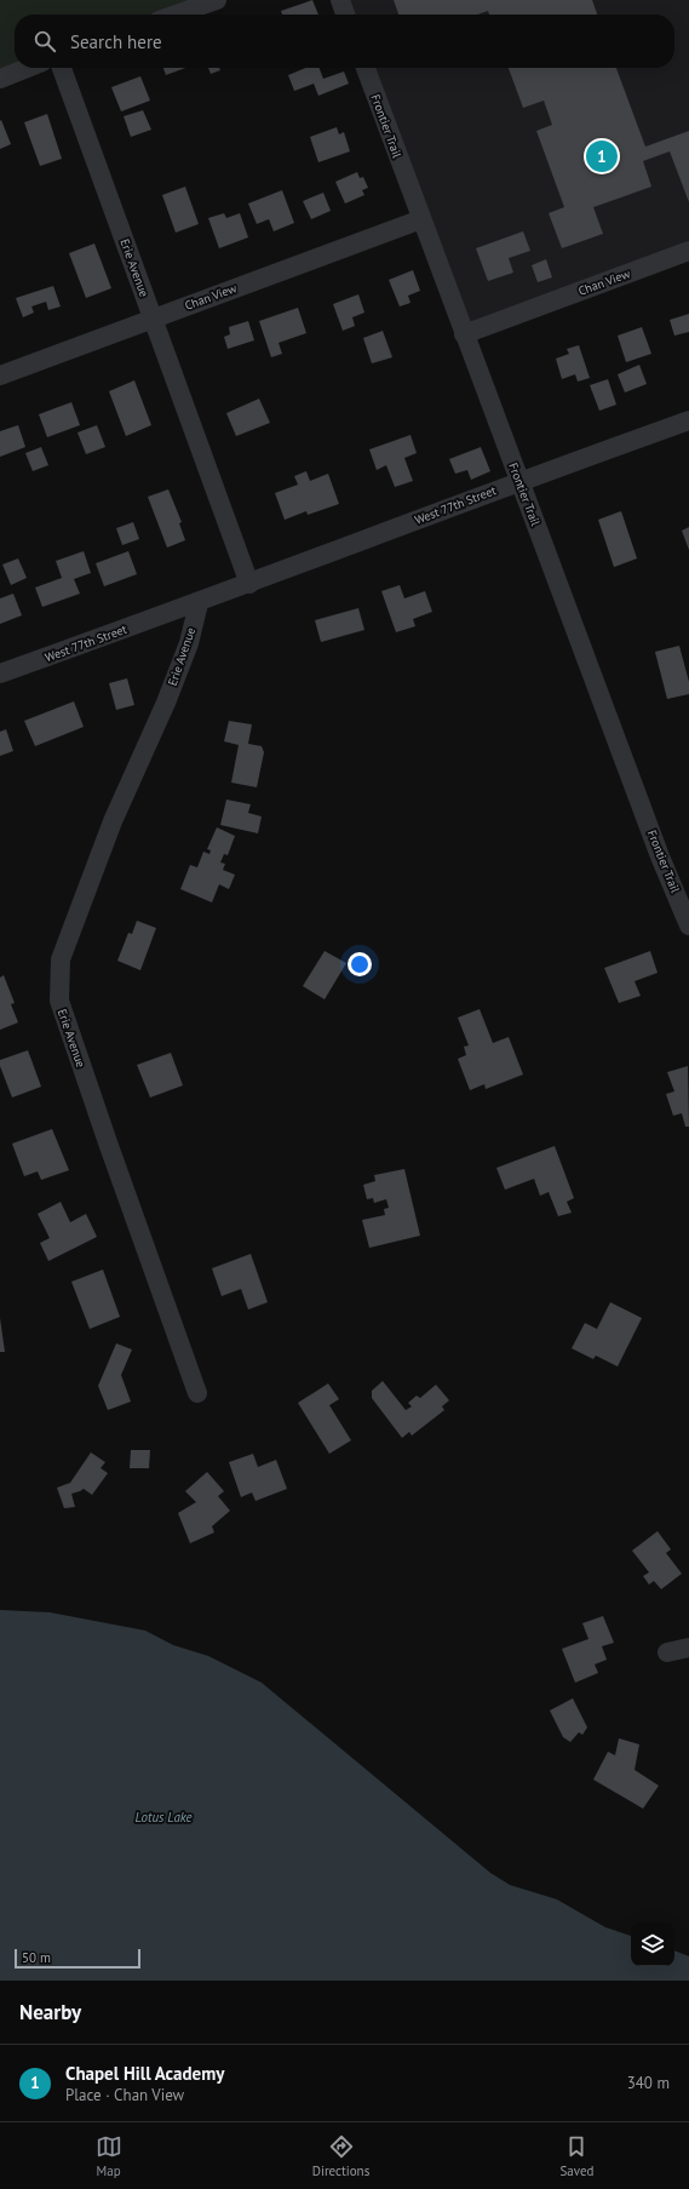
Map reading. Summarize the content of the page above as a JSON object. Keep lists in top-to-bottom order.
{
  "streets": {
    "street": [
      "Frontier Trail",
      "Erie Avenue",
      "Chan View",
      "West 77th Street"
    ]
  },
  "crossings": [
    ["Frontier Trail", "Chan View"],
    ["Frontier Trail", "West 77th Street"],
    ["Erie Avenue", "Chan View"],
    ["Erie Avenue", "West 77th Street"]
  ],
  "water": ["Lotus Lake"],
  "scale_bar": "50 m",
  "page": {
    "search": "Search here",
    "pins": "1",
    "scale": "50 m",
    "heading": "Nearby",
    "list": [
      {
        "mark": "1",
        "name": "Chapel Hill Academy",
        "note": "Place · Chan View",
        "value": "340 m"
      }
    ],
    "nav": ["Map", "Directions", "Saved"]
  }
}
